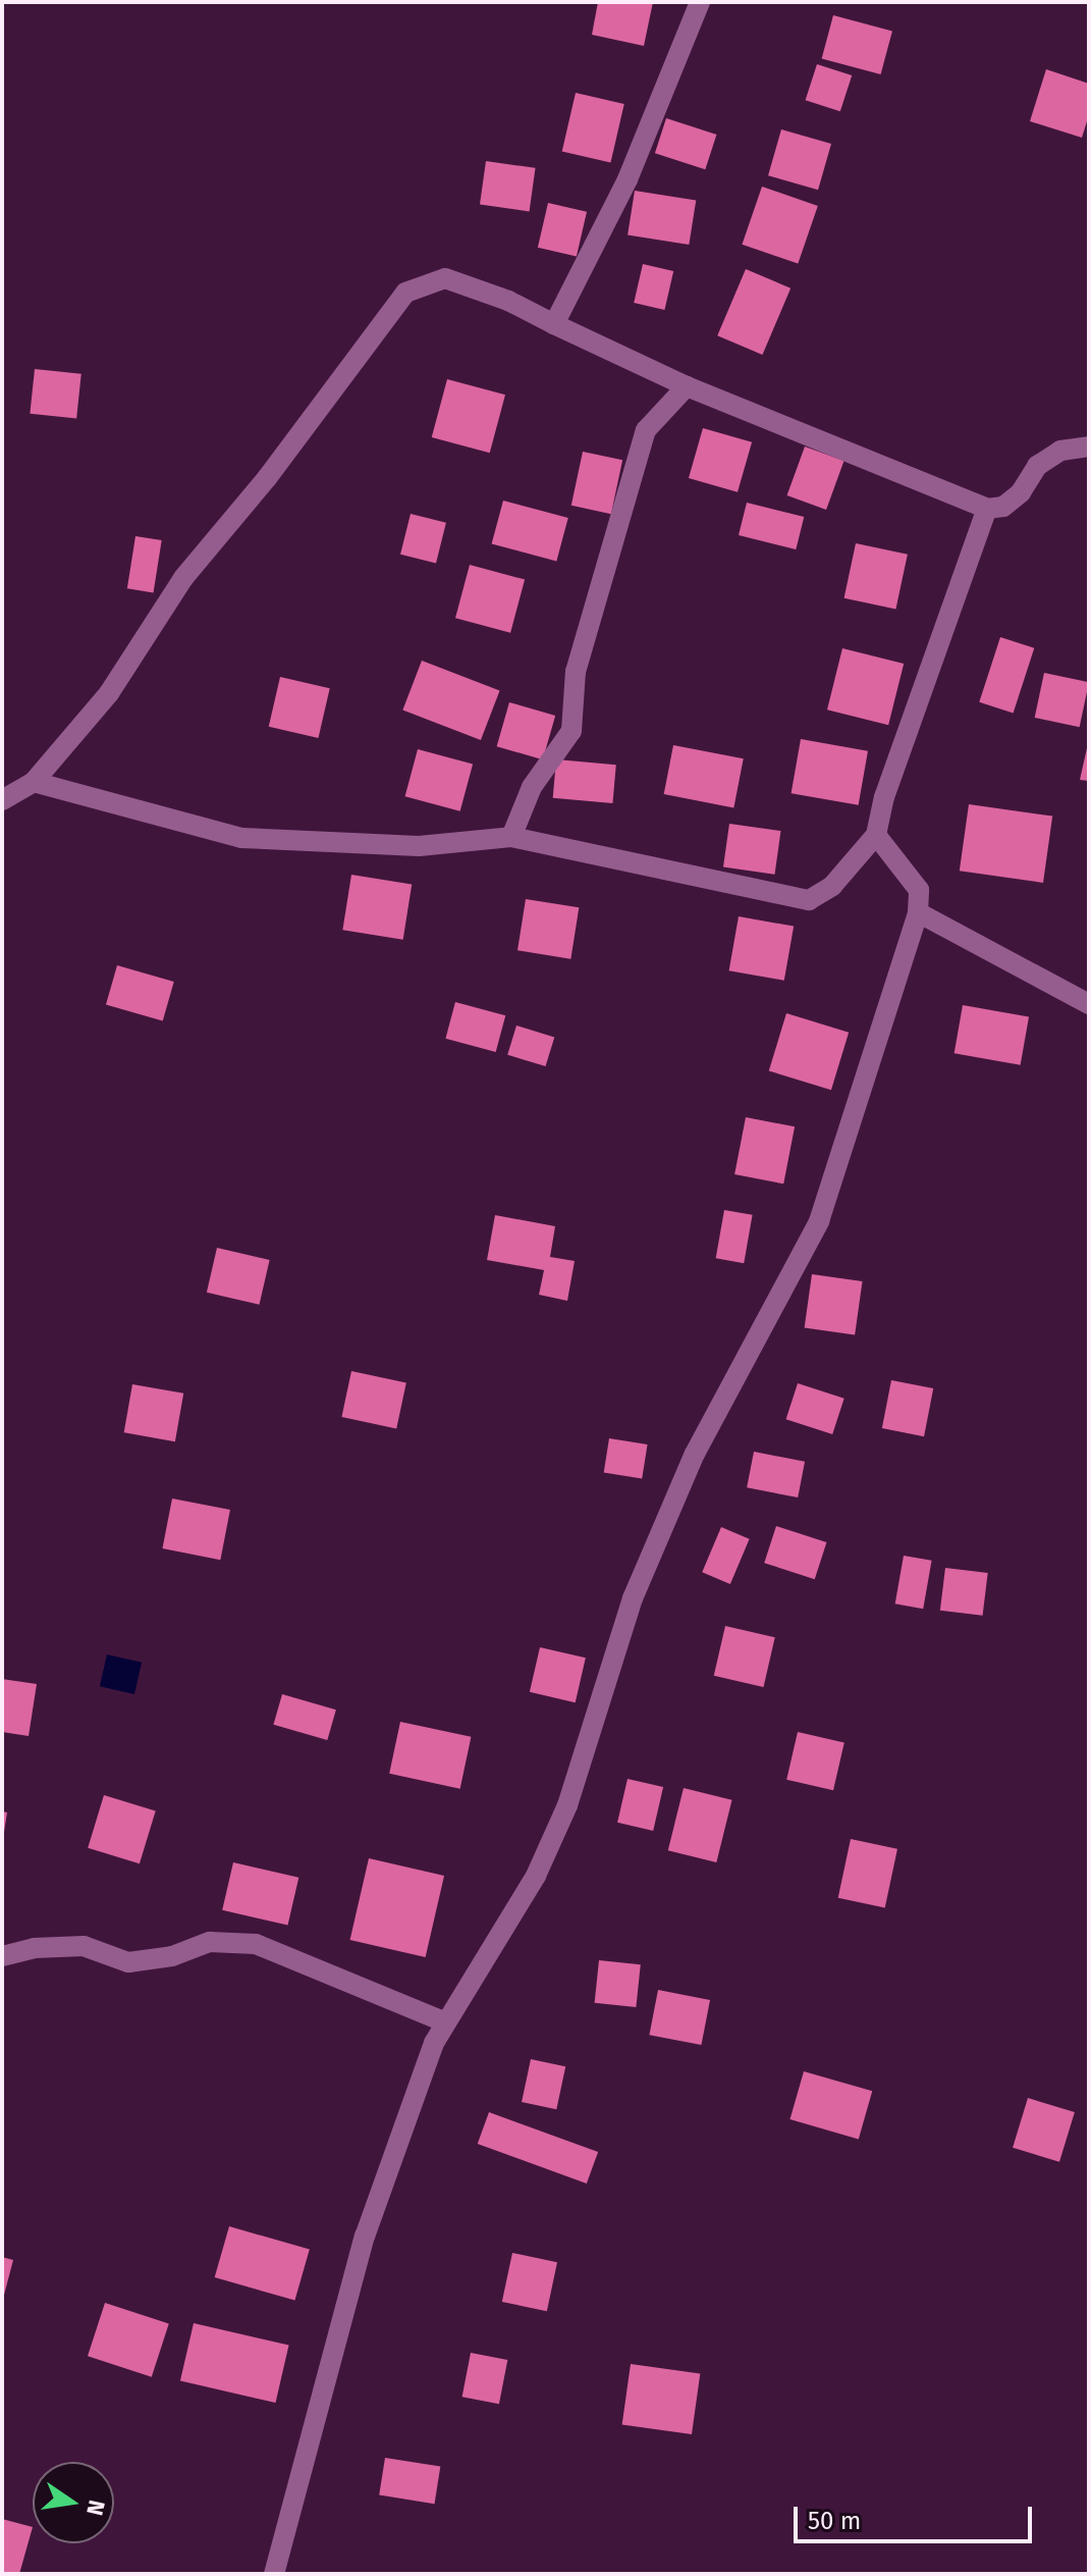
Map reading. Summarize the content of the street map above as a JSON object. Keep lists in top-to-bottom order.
{
  "scale_bar": "50 m",
  "north": "right"
}
